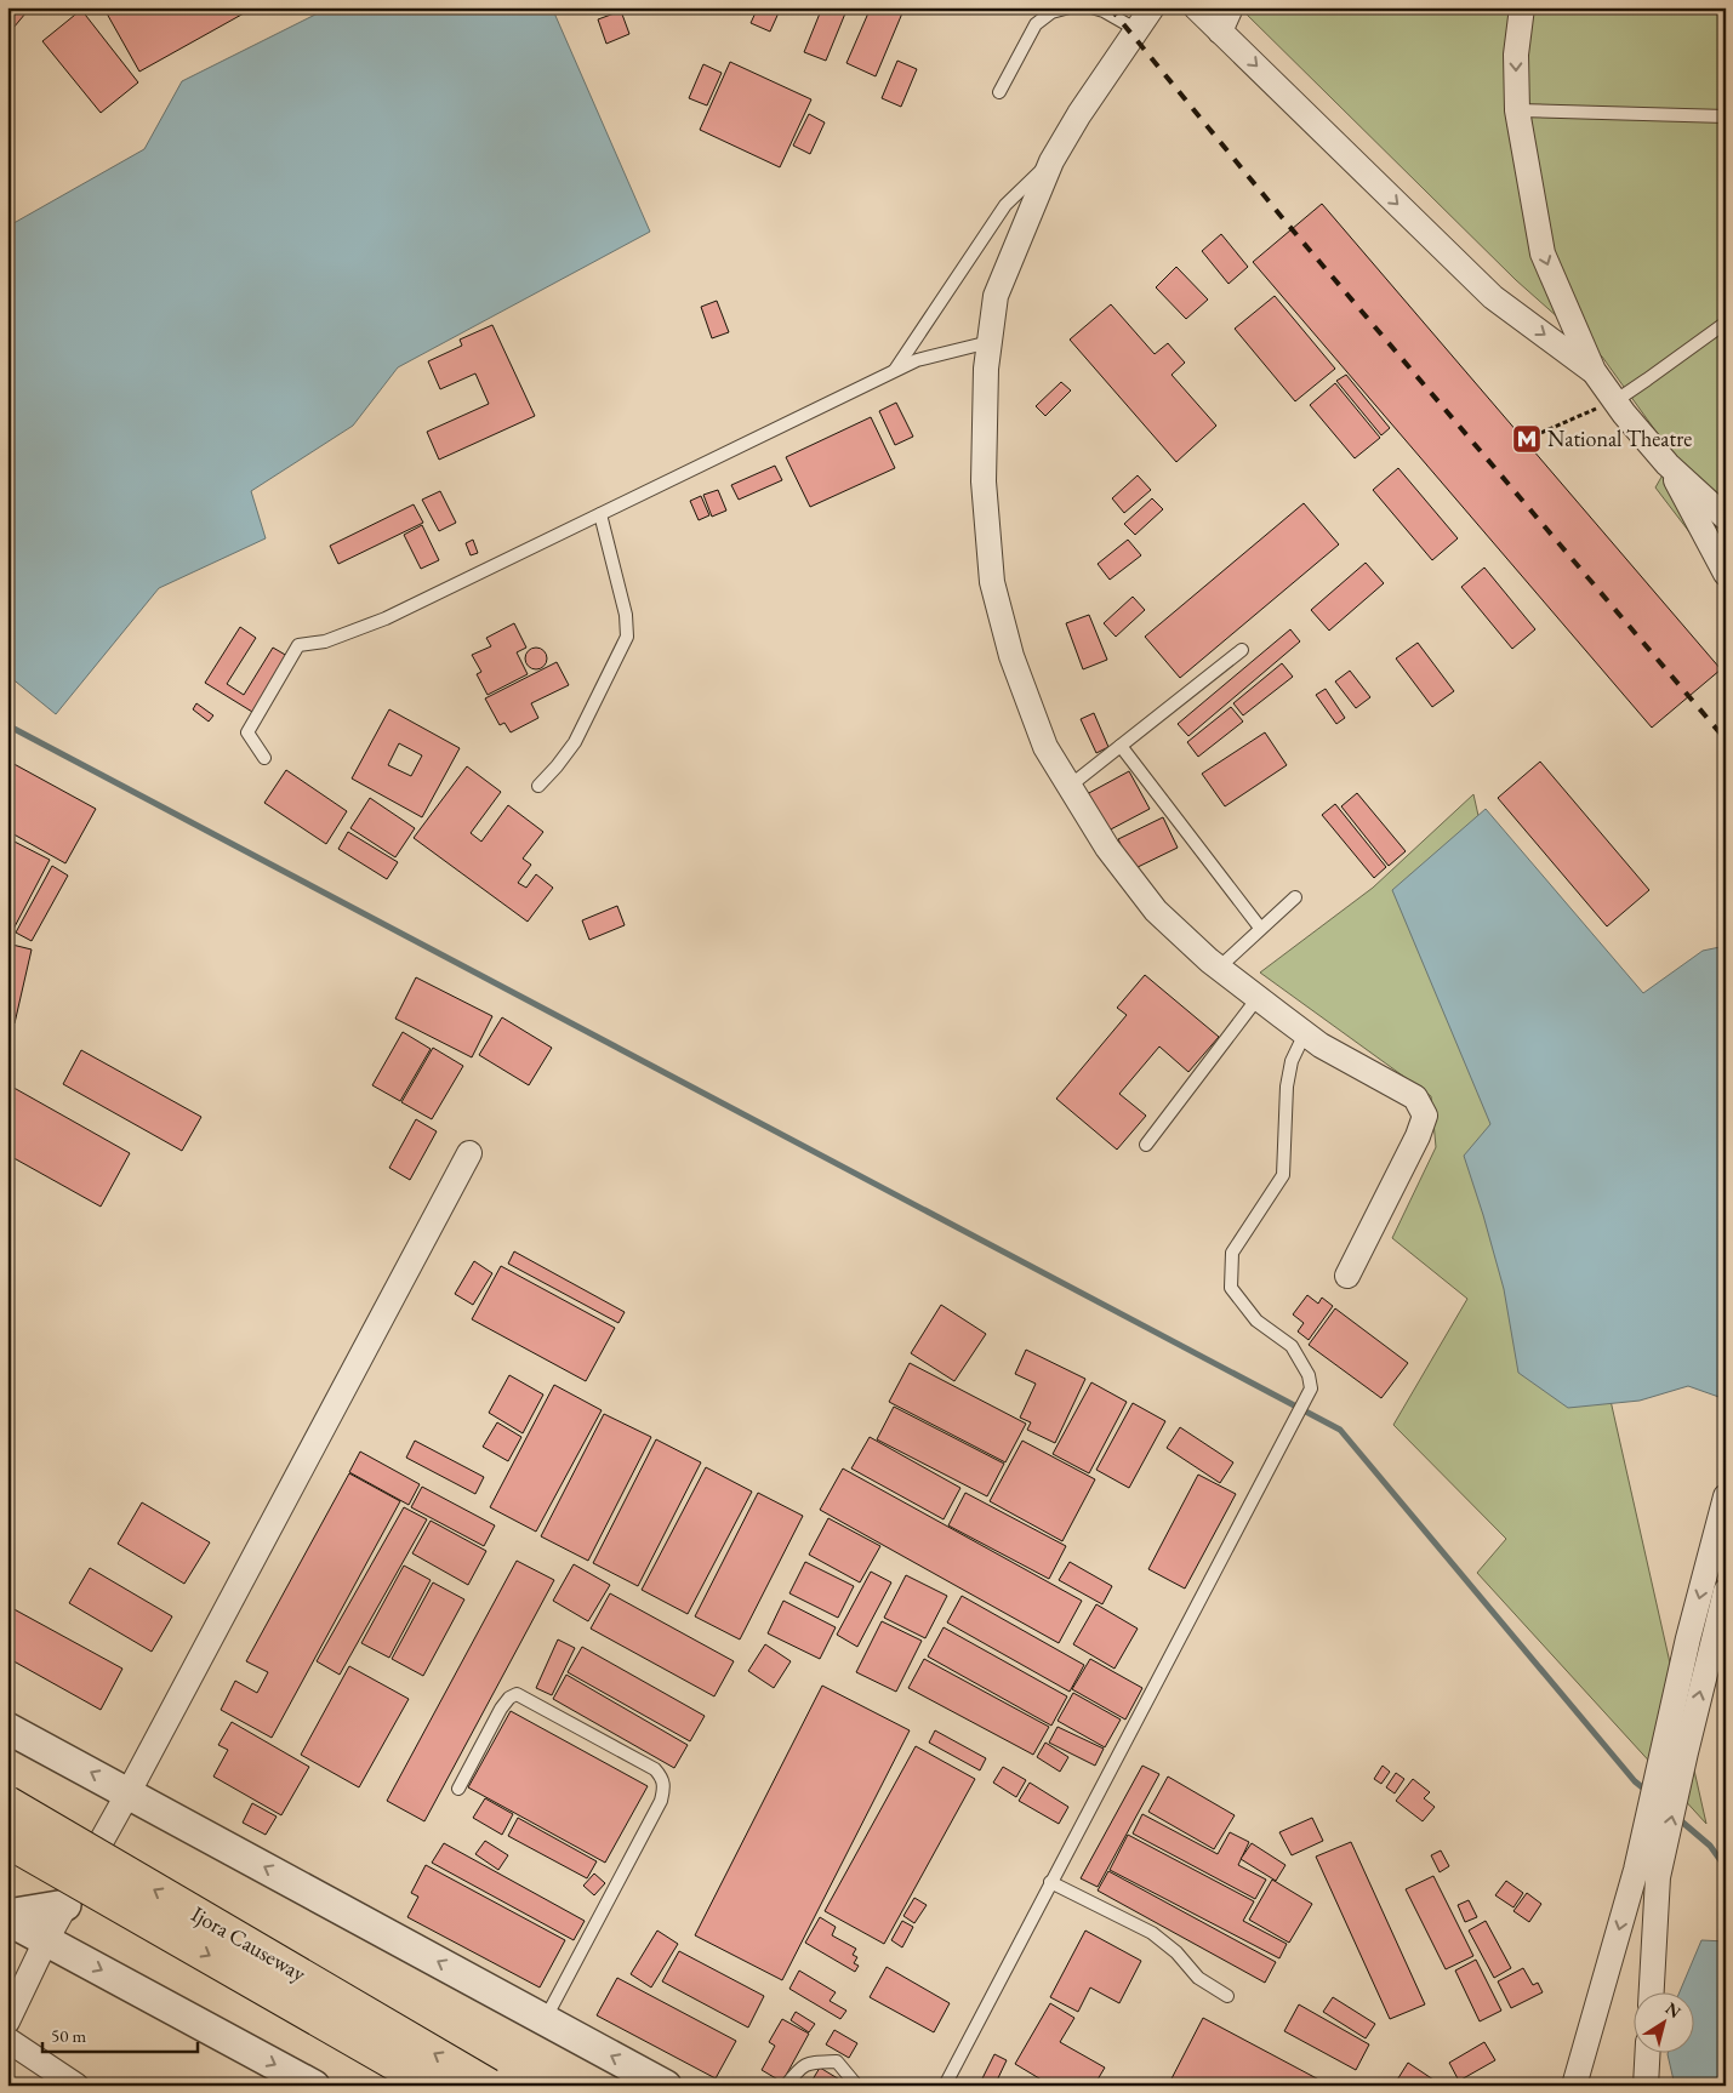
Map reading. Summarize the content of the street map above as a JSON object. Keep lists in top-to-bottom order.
{
  "streets": {
    "main road": ["Ijora Causeway"]
  },
  "places": {
    "metro station": ["National Theatre"]
  },
  "scale_bar": "50 m",
  "north": "top right"
}
